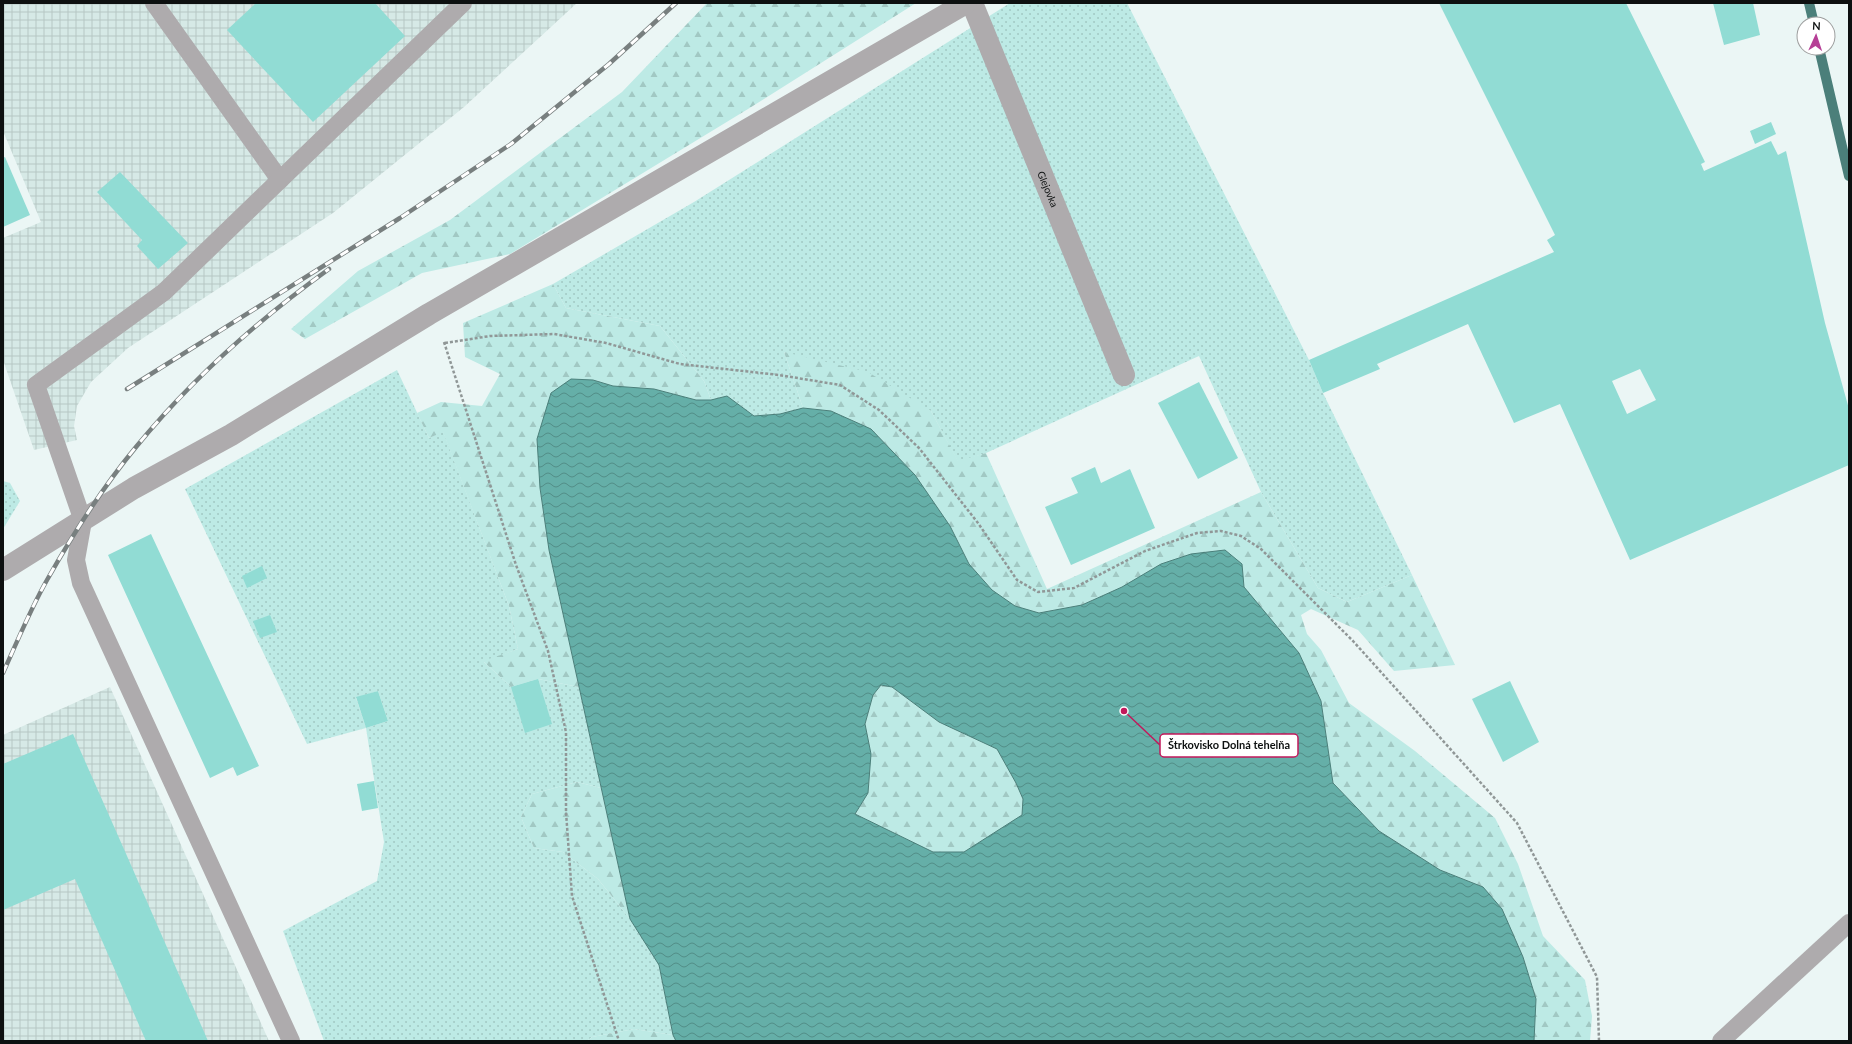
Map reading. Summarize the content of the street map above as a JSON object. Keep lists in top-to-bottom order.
{
  "streets": {
    "street": ["Glejovka"]
  },
  "places": ["Štrkovisko Dolná tehelňa"],
  "north": "top"
}
